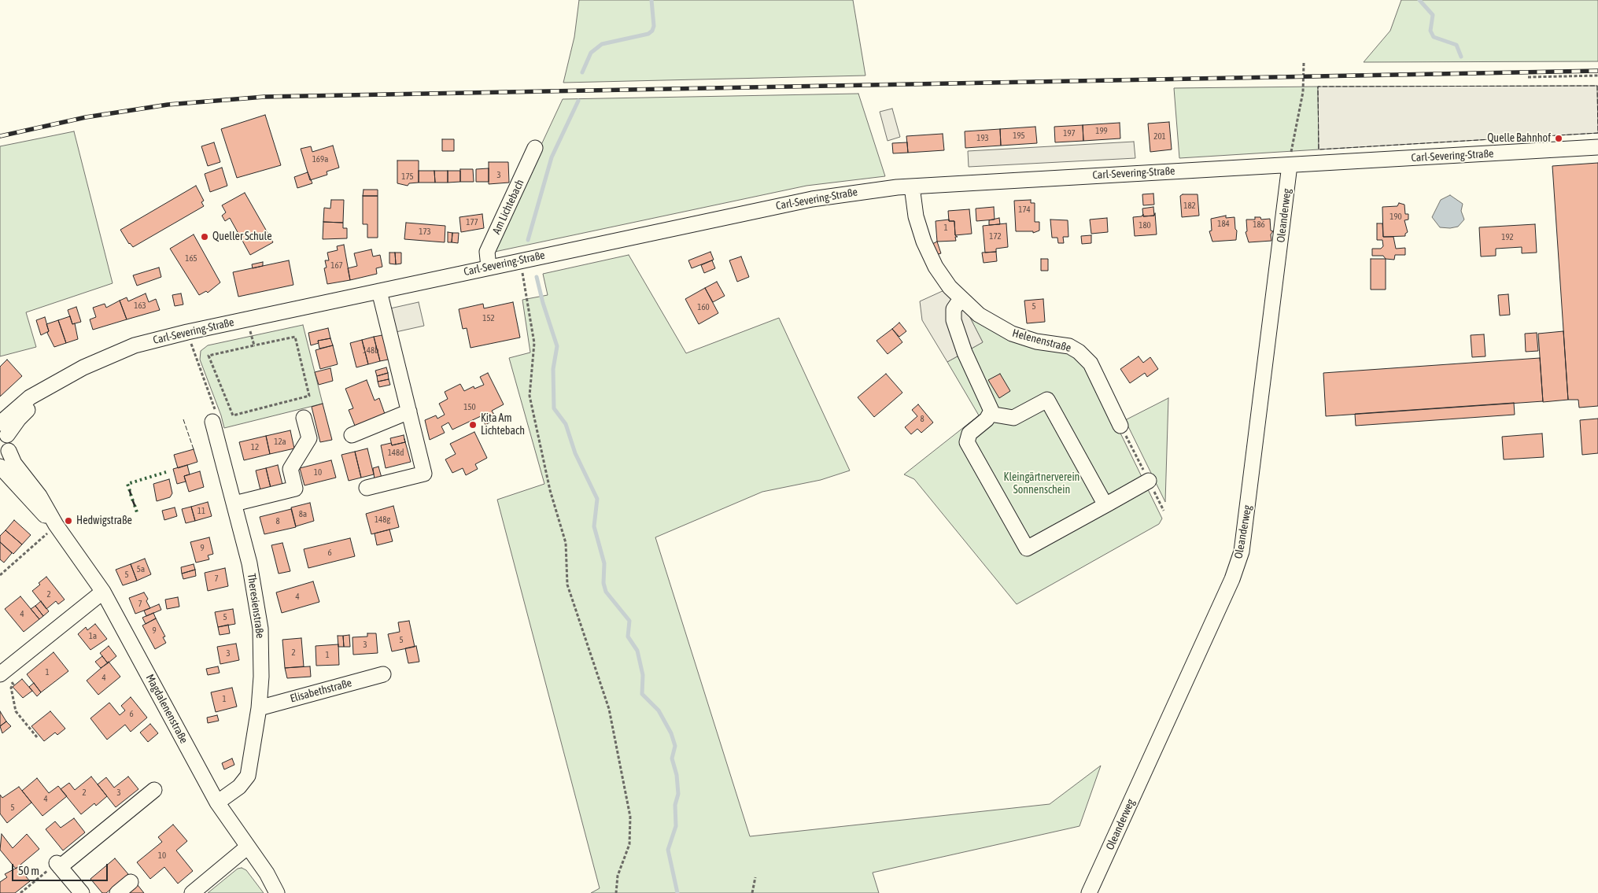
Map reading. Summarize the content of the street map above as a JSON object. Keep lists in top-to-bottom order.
{
  "streets": {
    "street": [
      "Carl-Severing-Straße",
      "Am Lichtebach",
      "Oleanderweg",
      "Helenenstraße",
      "Theresienstraße",
      "Elisabethstraße",
      "Magdalenenstraße"
    ]
  },
  "crossings": [
    ["Carl-Severing-Straße", "Am Lichtebach"],
    ["Carl-Severing-Straße", "Oleanderweg"],
    ["Carl-Severing-Straße", "Helenenstraße"],
    ["Theresienstraße", "Elisabethstraße"],
    ["Theresienstraße", "Magdalenenstraße"]
  ],
  "parks": ["Kleingärtnerverein Sonnenschein"],
  "places": [
    "Quelle Bahnhof",
    "Queller Schule",
    "Kita Am Lichtebach",
    "Hedwigstraße"
  ],
  "house_numbers": [
    "199",
    "197",
    "195",
    "201",
    "193",
    "169a",
    "3",
    "175",
    "182",
    "174",
    "190",
    "177",
    "184",
    "186",
    "180",
    "1",
    "173",
    "172",
    "192",
    "165",
    "167",
    "163",
    "5",
    "160",
    "152",
    "148b",
    "150",
    "8",
    "12a",
    "12",
    "148d",
    "10",
    "11",
    "8a",
    "148g",
    "8",
    "9",
    "6",
    "5a",
    "5",
    "7",
    "2",
    "4",
    "7",
    "4",
    "5",
    "9",
    "1a",
    "5",
    "3",
    "2",
    "3",
    "1",
    "1",
    "4",
    "1",
    "6",
    "2",
    "3",
    "4",
    "5",
    "10"
  ],
  "scale_bar": "50 m"
}
